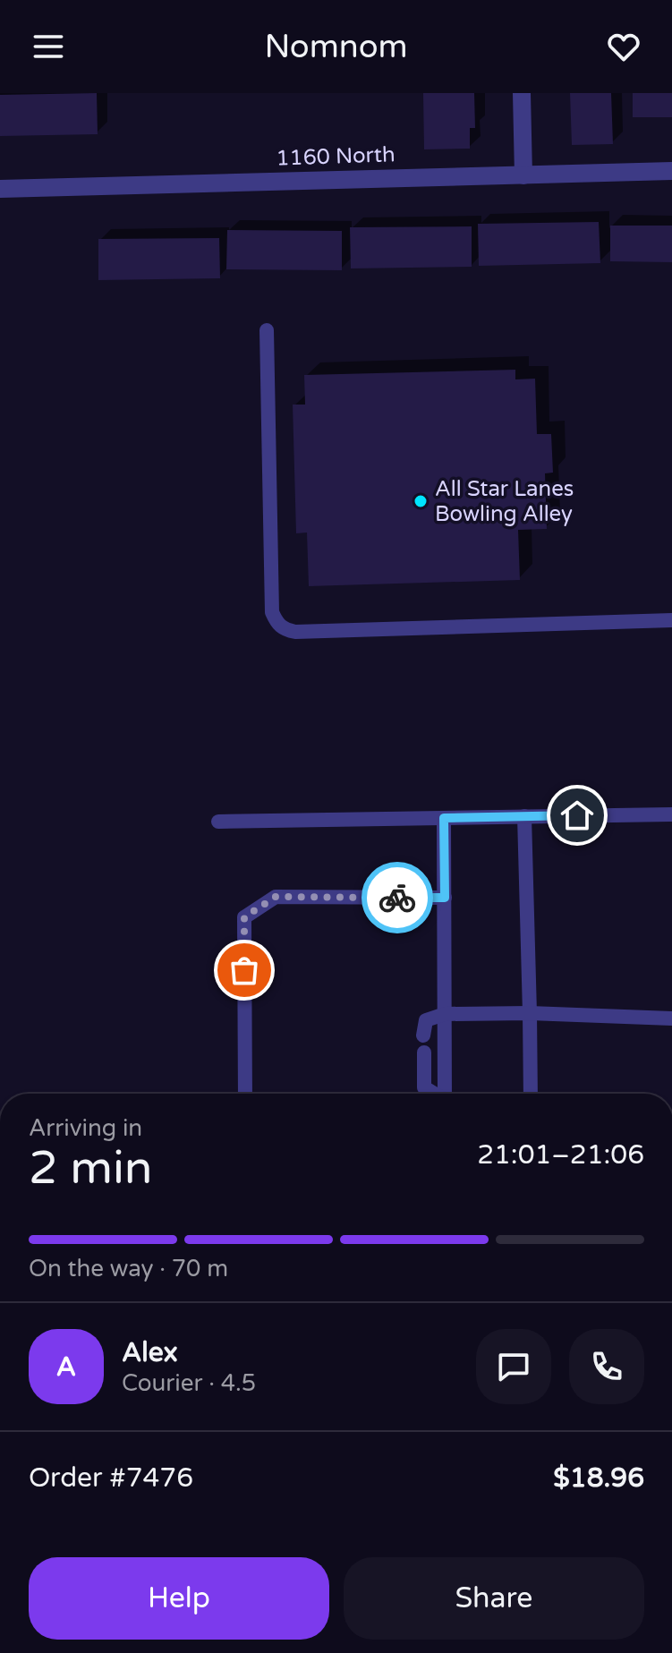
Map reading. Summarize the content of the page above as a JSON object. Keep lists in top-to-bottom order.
{
  "streets": {
    "street": ["1160 North"]
  },
  "places": ["All Star Lanes Bowling Alley"],
  "page": {
    "header": "Nomnom",
    "heading": ["2 min", "Arriving in", "21:01–21:06"],
    "panel": [
      "Alex",
      "Courier · 4.5",
      "Order #7476",
      "$18.96"
    ],
    "bar": "On the way · 70 m",
    "round": "A",
    "buttons": ["Help", "Share"]
  }
}
